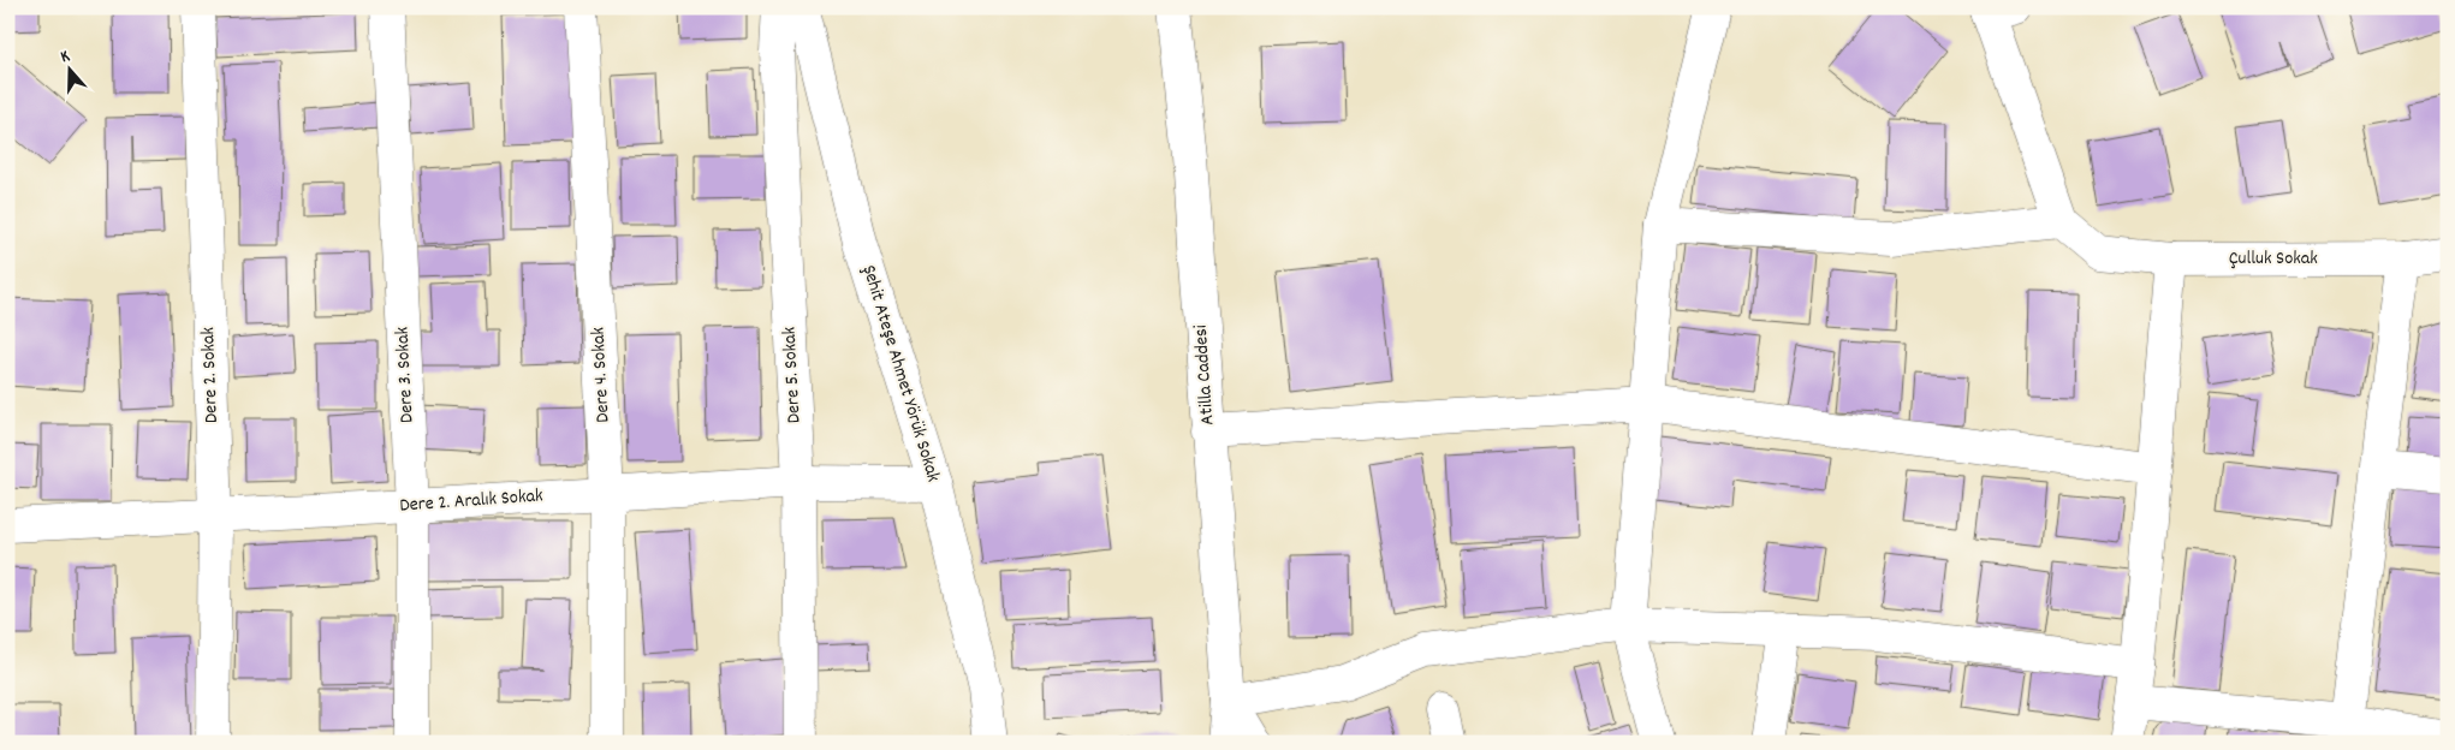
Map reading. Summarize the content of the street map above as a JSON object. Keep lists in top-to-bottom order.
{
  "streets": {
    "street": [
      "Çulluk Sokak",
      "Şehit Ateşe Ahmet Yörük Sokak",
      "Dere 2. Sokak",
      "Dere 3. Sokak",
      "Dere 4. Sokak",
      "Dere 5. Sokak",
      "Atilla Caddesi",
      "Dere 2. Aralık Sokak"
    ]
  },
  "crossings": [
    ["Şehit Ateşe Ahmet Yörük Sokak", "Dere 2. Aralık Sokak"],
    ["Dere 2. Sokak", "Dere 2. Aralık Sokak"],
    ["Dere 3. Sokak", "Dere 2. Aralık Sokak"],
    ["Dere 4. Sokak", "Dere 2. Aralık Sokak"],
    ["Dere 5. Sokak", "Dere 2. Aralık Sokak"]
  ],
  "north": "top"
}
